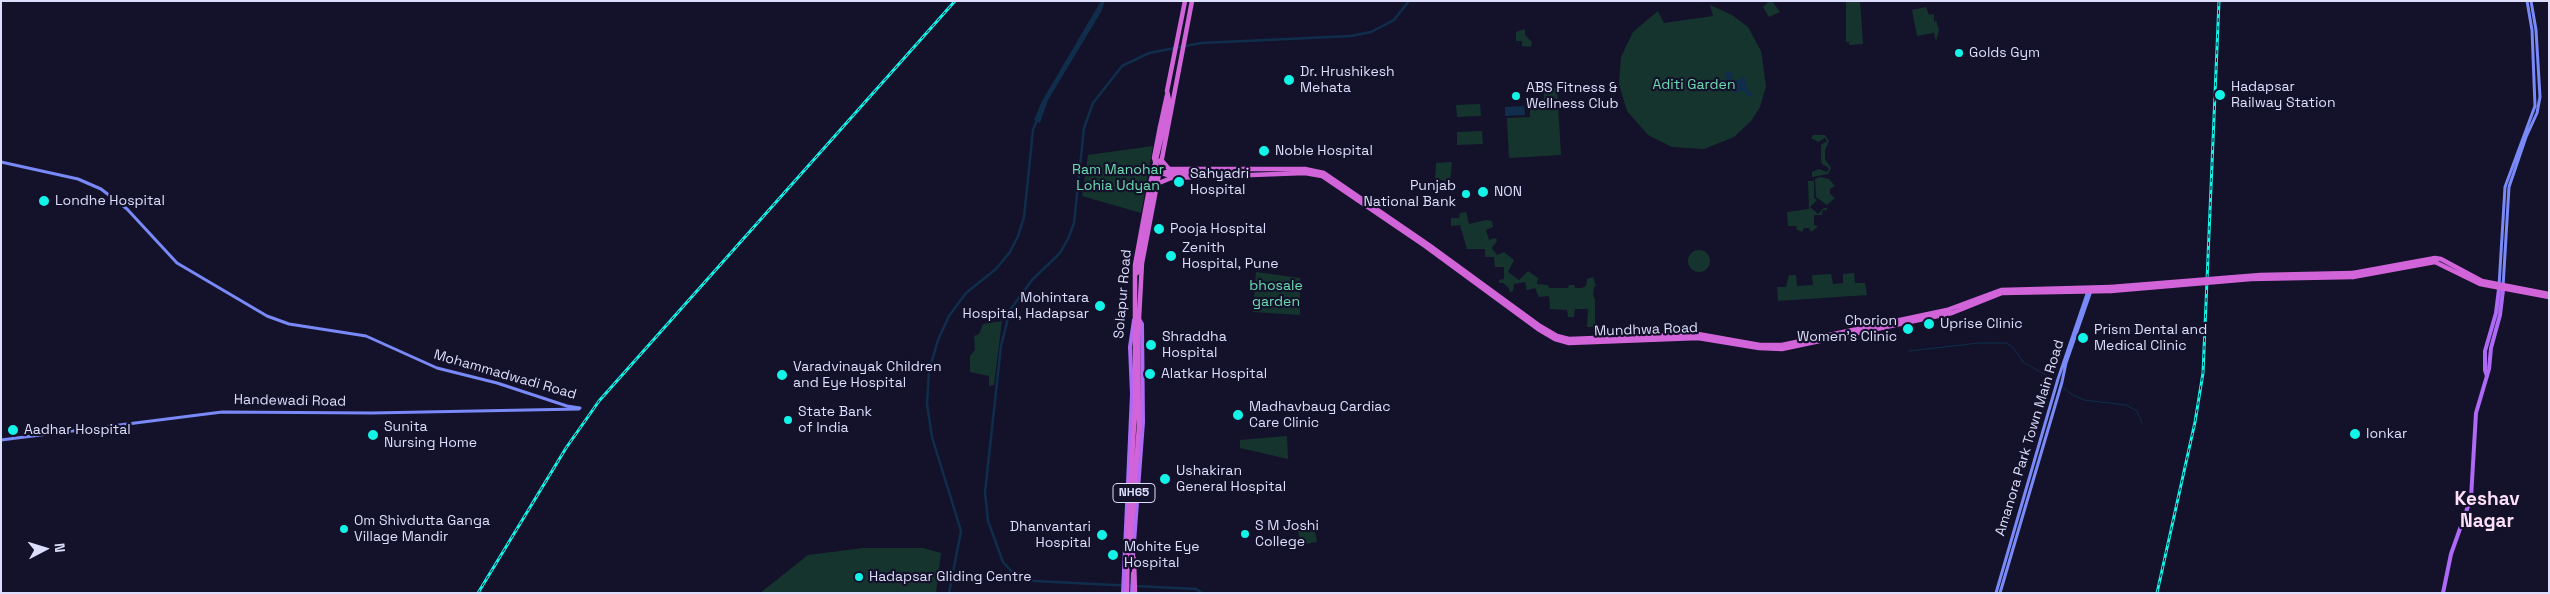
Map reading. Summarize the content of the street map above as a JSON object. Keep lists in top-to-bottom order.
{
  "streets": {
    "highway": ["Solapur Road", "Mundhwa Road", "NH65"],
    "main road": ["Mohammadwadi Road", "Handewadi Road", "Amanora Park Town Main Road"]
  },
  "crossings": [
    ["Solapur Road", "NH65"],
    ["Mundhwa Road", "Amanora Park Town Main Road"],
    ["Mohammadwadi Road", "Handewadi Road"]
  ],
  "districts": ["Keshav Nagar"],
  "parks": ["Aditi Garden", "Ram Manohar Lohia Udyan", "bhosale garden"],
  "places": [
    "Golds Gym",
    "Dr. Hrushikesh Mehata",
    "Hadapsar Railway Station",
    "ABS Fitness & Wellness Club",
    "Noble Hospital",
    "Sahyadri Hospital",
    "NON",
    "Punjab National Bank",
    "Londhe Hospital",
    "Pooja Hospital",
    "Zenith Hospital, Pune",
    "Mohintara Hospital, Hadapsar",
    "Uprise Clinic",
    "Chorion Women's Clinic",
    "Prism Dental and Medical Clinic",
    "Shraddha Hospital",
    "Alatkar Hospital",
    "Varadvinayak Children and Eye Hospital",
    "Madhavbaug Cardiac Care Clinic",
    "State Bank of India",
    "Aadhar Hospital",
    "lonkar",
    "Sunita Nursing Home",
    "Ushakiran General Hospital",
    "Om Shivdutta Ganga Village Mandir",
    "S M Joshi College",
    "Dhanvantari Hospital",
    "Mohite Eye Hospital",
    "Hadapsar Gliding Centre"
  ],
  "north": "right"
}
